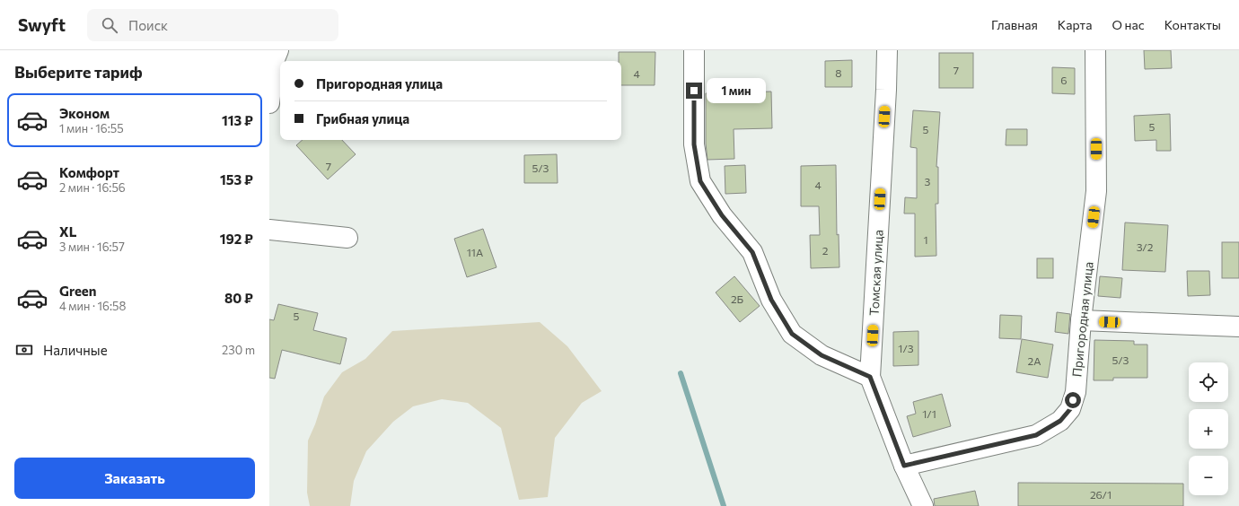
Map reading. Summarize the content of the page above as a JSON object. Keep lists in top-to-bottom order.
{
  "streets": {
    "street": ["Томская улица", "Пригородная улица"]
  },
  "crossings": [
    ["Томская улица", "Пригородная улица"]
  ],
  "house_numbers": [
    "7",
    "8",
    "4",
    "6",
    "5",
    "5",
    "7",
    "5/3",
    "3",
    "4",
    "1",
    "3/2",
    "2",
    "11А",
    "2Б",
    "5",
    "1/3",
    "5/3",
    "2А",
    "1/1",
    "26/1"
  ],
  "page": {
    "header": "Swyft",
    "search": "Поиск",
    "nav": [
      "Главная",
      "Карта",
      "О нас",
      "Контакты"
    ],
    "heading": "Выберите тариф",
    "banner": ["Пригородная улица", "Грибная улица"],
    "bubble": "1 мин",
    "list": [
      {
        "name": "Эконом",
        "note": "1 мин · 16:55",
        "value": "113 ₽"
      },
      {
        "name": "Комфорт",
        "note": "2 мин · 16:56",
        "value": "153 ₽"
      },
      {
        "name": "XL",
        "note": "3 мин · 16:57",
        "value": "192 ₽"
      },
      {
        "name": "Green",
        "note": "4 мин · 16:58",
        "value": "80 ₽"
      }
    ],
    "pay": ["Наличные", "230 m"],
    "map_buttons": ["+", "−"],
    "buttons": "Заказать"
  }
}
